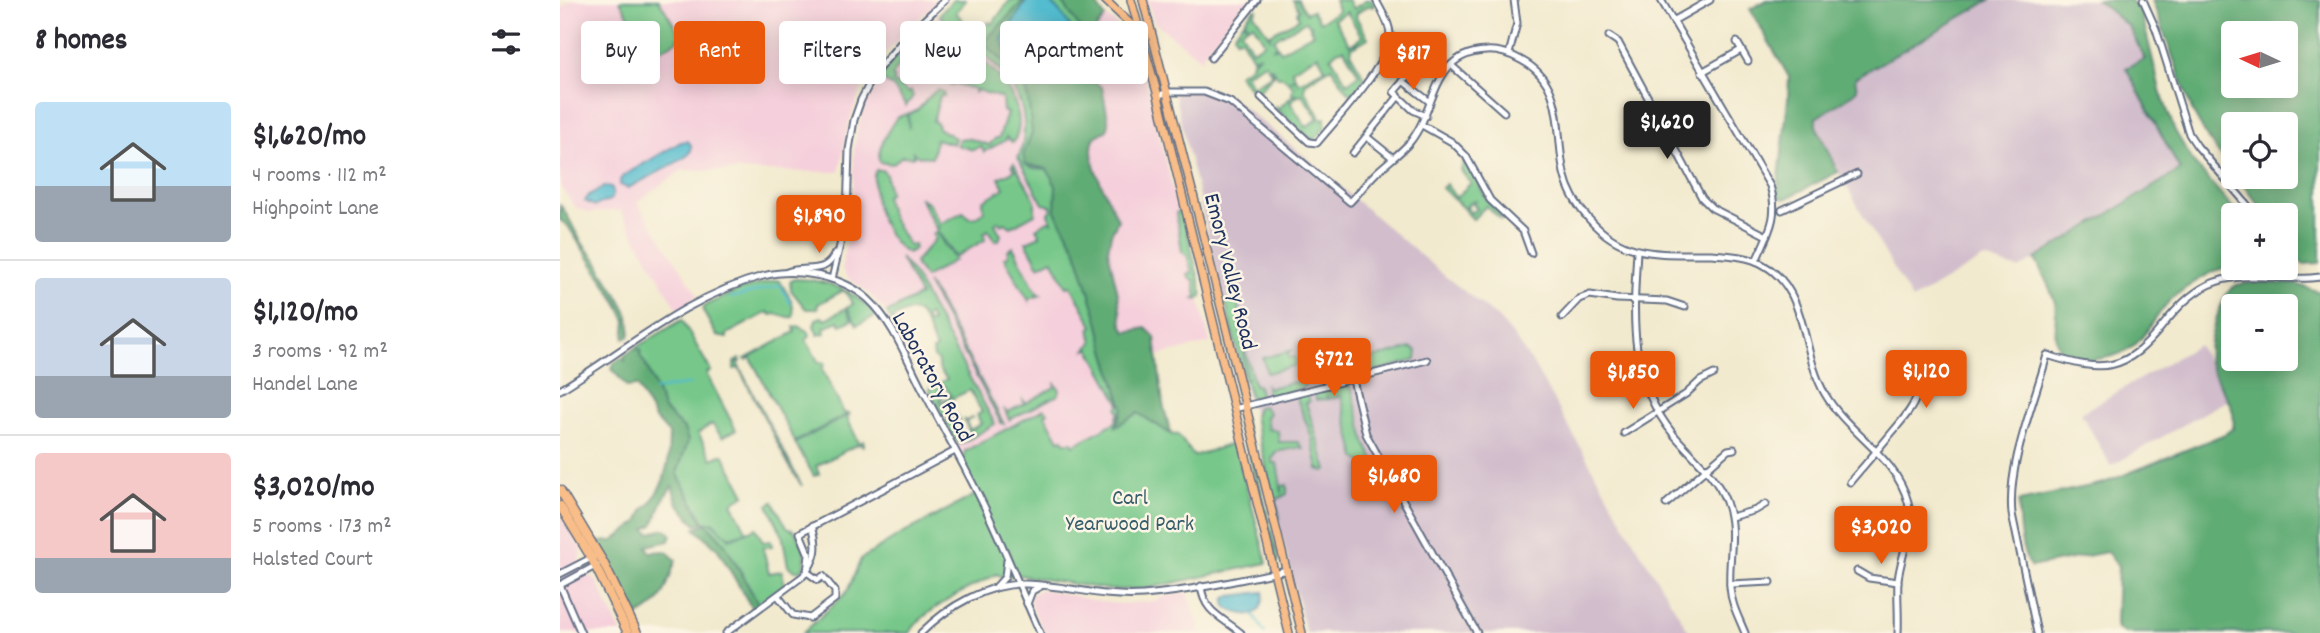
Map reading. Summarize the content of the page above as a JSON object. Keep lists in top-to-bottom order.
{
  "streets": {
    "main road": ["Emory Valley Road"],
    "street": ["Laboratory Road"]
  },
  "parks": ["Carl Yearwood Park"],
  "north": "left",
  "page": {
    "heading": "8 homes",
    "map_buttons": ["+", "−"],
    "chip": [
      "Buy",
      "Rent",
      "Filters",
      "New",
      "Apartment"
    ],
    "price": [
      "$817",
      "$1,620",
      "$1,890",
      "$722",
      "$1,120",
      "$1,850",
      "$1,680",
      "$3,020"
    ],
    "list": [
      {
        "name": "$1,620/mo",
        "note": "4 rooms · 112 m² · Highpoint Lane"
      },
      {
        "name": "$1,120/mo",
        "note": "3 rooms · 92 m² · Handel Lane"
      },
      {
        "name": "$3,020/mo",
        "note": "5 rooms · 173 m² · Halsted Court"
      }
    ]
  }
}
